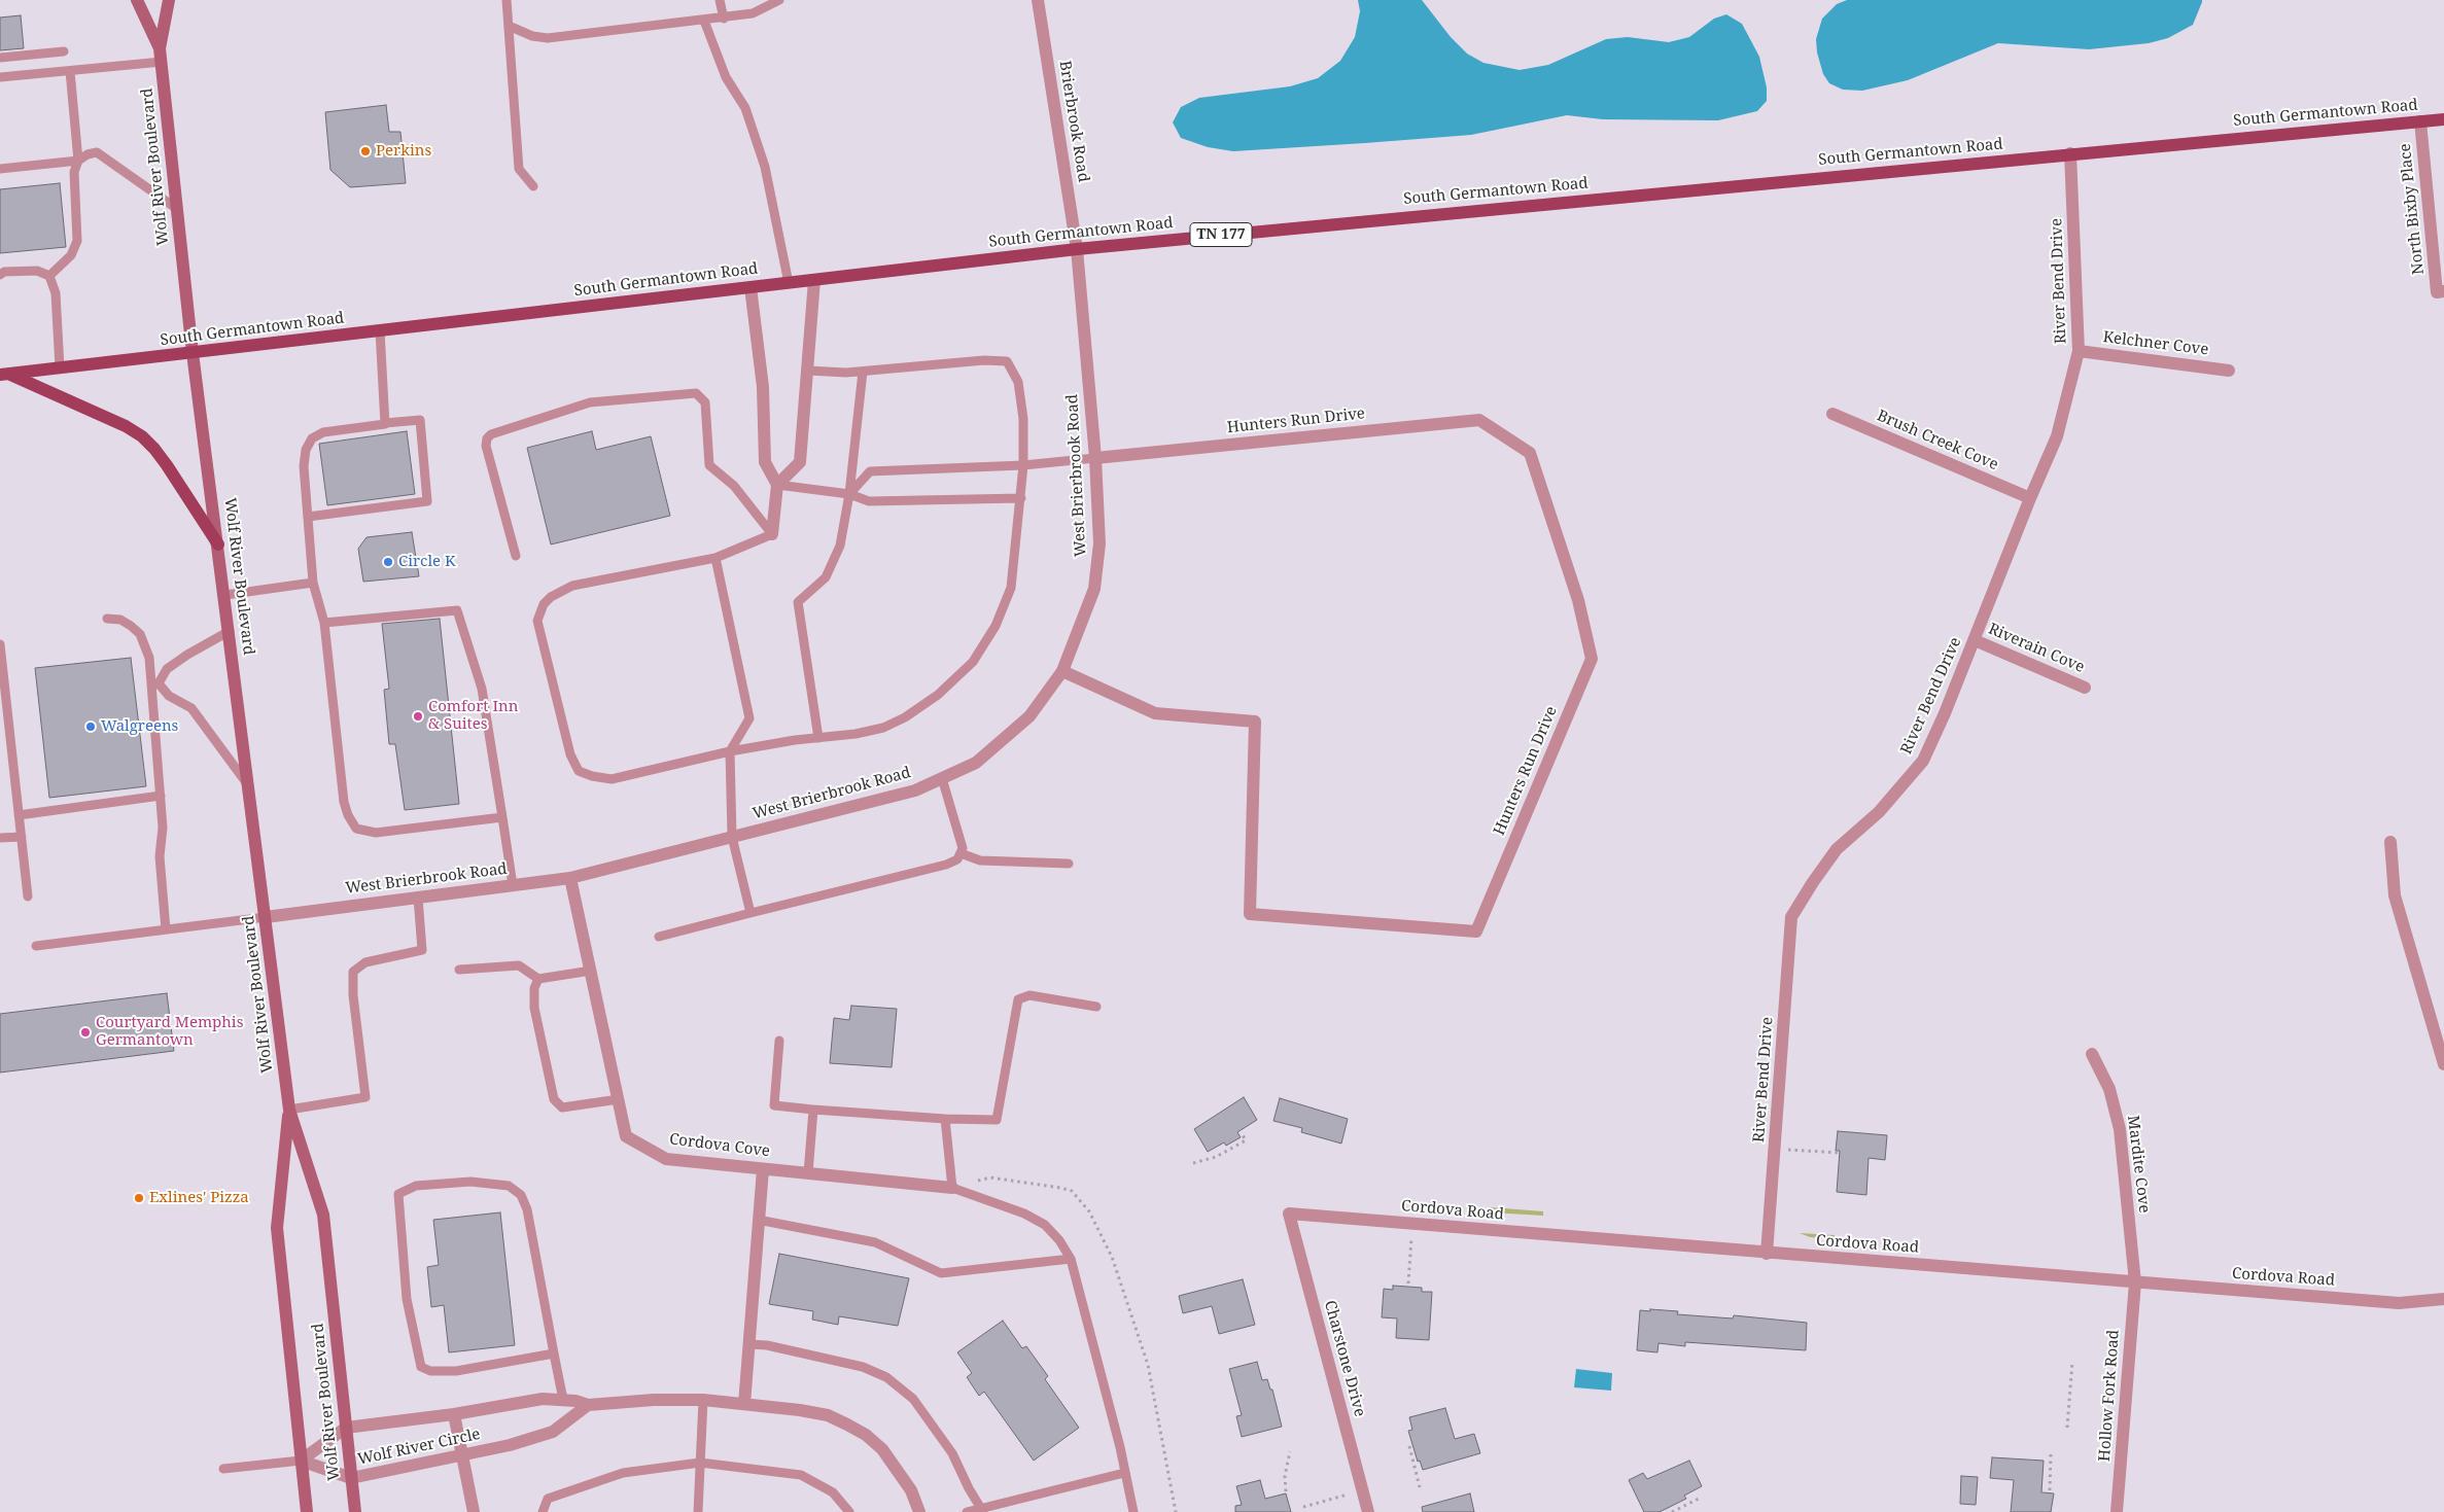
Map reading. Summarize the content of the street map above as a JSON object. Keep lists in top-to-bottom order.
{
  "streets": {
    "main road": ["South Germantown Road", "Wolf River Boulevard", "TN 177"],
    "street": [
      "Brierbrook Road",
      "North Bixby Place",
      "River Bend Drive",
      "Kelchner Cove",
      "Hunters Run Drive",
      "Brush Creek Cove",
      "West Brierbrook Road",
      "Riverain Cove",
      "Cordova Cove",
      "Mardite Cove",
      "Cordova Road",
      "Charstone Drive",
      "Hollow Fork Road",
      "Wolf River Circle"
    ]
  },
  "crossings": [
    ["South Germantown Road", "Brierbrook Road"],
    ["South Germantown Road", "Wolf River Boulevard"],
    ["South Germantown Road", "North Bixby Place"],
    ["South Germantown Road", "River Bend Drive"],
    ["South Germantown Road", "West Brierbrook Road"],
    ["Brierbrook Road", "West Brierbrook Road"],
    ["Wolf River Boulevard", "West Brierbrook Road"],
    ["Wolf River Boulevard", "Wolf River Circle"],
    ["River Bend Drive", "Kelchner Cove"],
    ["River Bend Drive", "Brush Creek Cove"],
    ["River Bend Drive", "Riverain Cove"],
    ["River Bend Drive", "Cordova Road"],
    ["Hunters Run Drive", "West Brierbrook Road"],
    ["West Brierbrook Road", "Cordova Cove"],
    ["Mardite Cove", "Cordova Road"],
    ["Mardite Cove", "Hollow Fork Road"],
    ["Cordova Road", "Charstone Drive"],
    ["Cordova Road", "Hollow Fork Road"]
  ],
  "places": [
    "Perkins",
    "Circle K",
    "Comfort Inn & Suites",
    "Walgreens",
    "Courtyard Memphis Germantown",
    "Exlines' Pizza"
  ]
}
